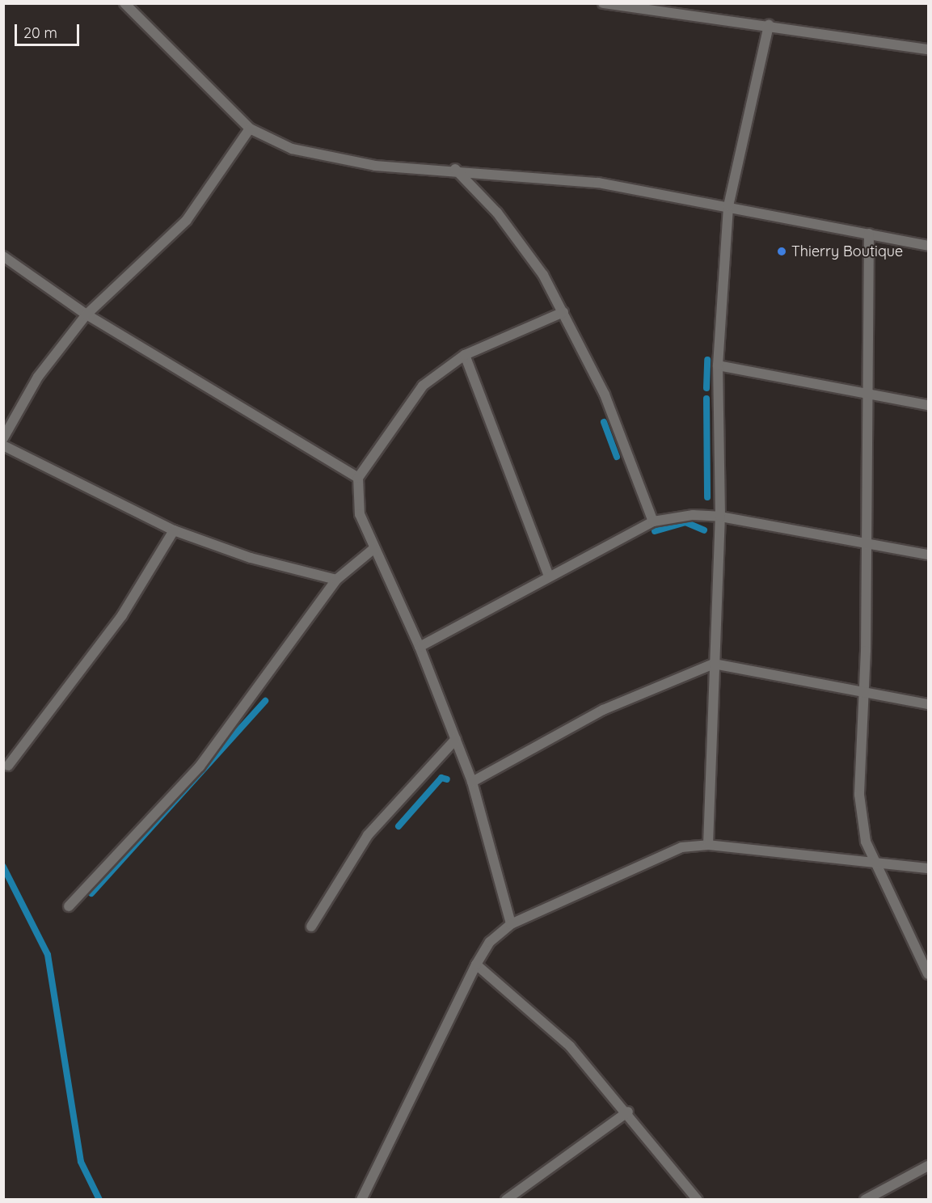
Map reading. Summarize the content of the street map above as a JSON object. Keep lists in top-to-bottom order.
{
  "places": ["Thierry Boutique"],
  "scale_bar": "20 m"
}
